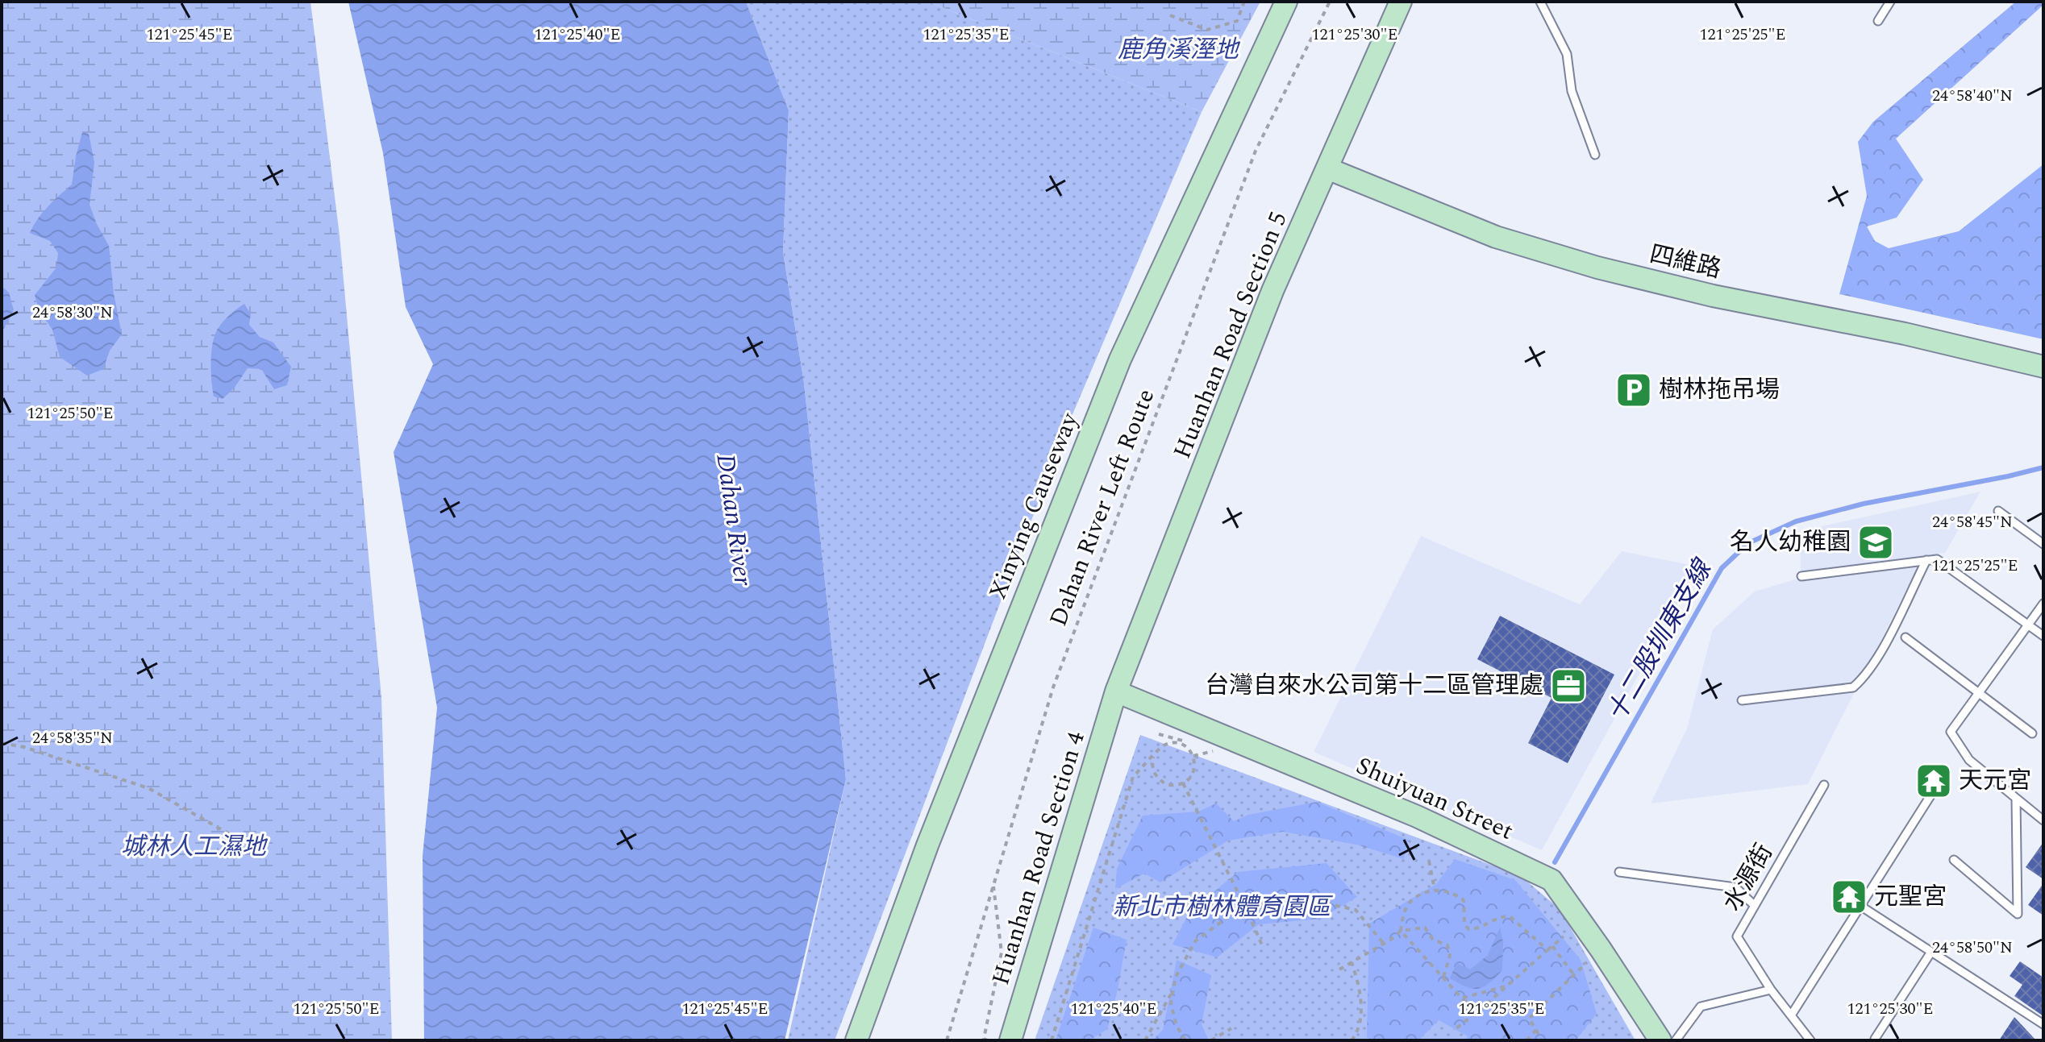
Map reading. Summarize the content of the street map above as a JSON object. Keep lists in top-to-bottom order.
{
  "streets": {
    "street": [
      "四維路",
      "Huanhan Road Section 5",
      "Xinying Causeway",
      "Shuiyuan Street",
      "Huanhan Road Section 4"
    ],
    "lane": ["水源街"],
    "path": ["Dahan River Left Route"]
  },
  "crossings": [
    ["四維路", "Huanhan Road Section 5"],
    ["Huanhan Road Section 5", "Shuiyuan Street"],
    ["Huanhan Road Section 5", "Huanhan Road Section 4"],
    ["Shuiyuan Street", "Huanhan Road Section 4"]
  ],
  "water": ["Dahan River", "十二股圳東支線"],
  "parks": ["鹿角溪溼地", "城林人工濕地", "新北市樹林體育園區"],
  "places": {
    "parking": ["樹林拖吊場"],
    "school or university": ["名人幼稚園"],
    "office": ["台灣自來水公司第十二區管理處"],
    "temple": ["天元宮", "元聖宮"]
  },
  "coordinates": [
    "121°25'45\"E",
    "121°25'40\"E",
    "121°25'35\"E",
    "121°25'30\"E",
    "121°25'25\"E",
    "24°58'40\"N",
    "24°58'30\"N",
    "121°25'50\"E",
    "24°58'45\"N",
    "24°58'35\"N",
    "24°58'50\"N"
  ]
}
